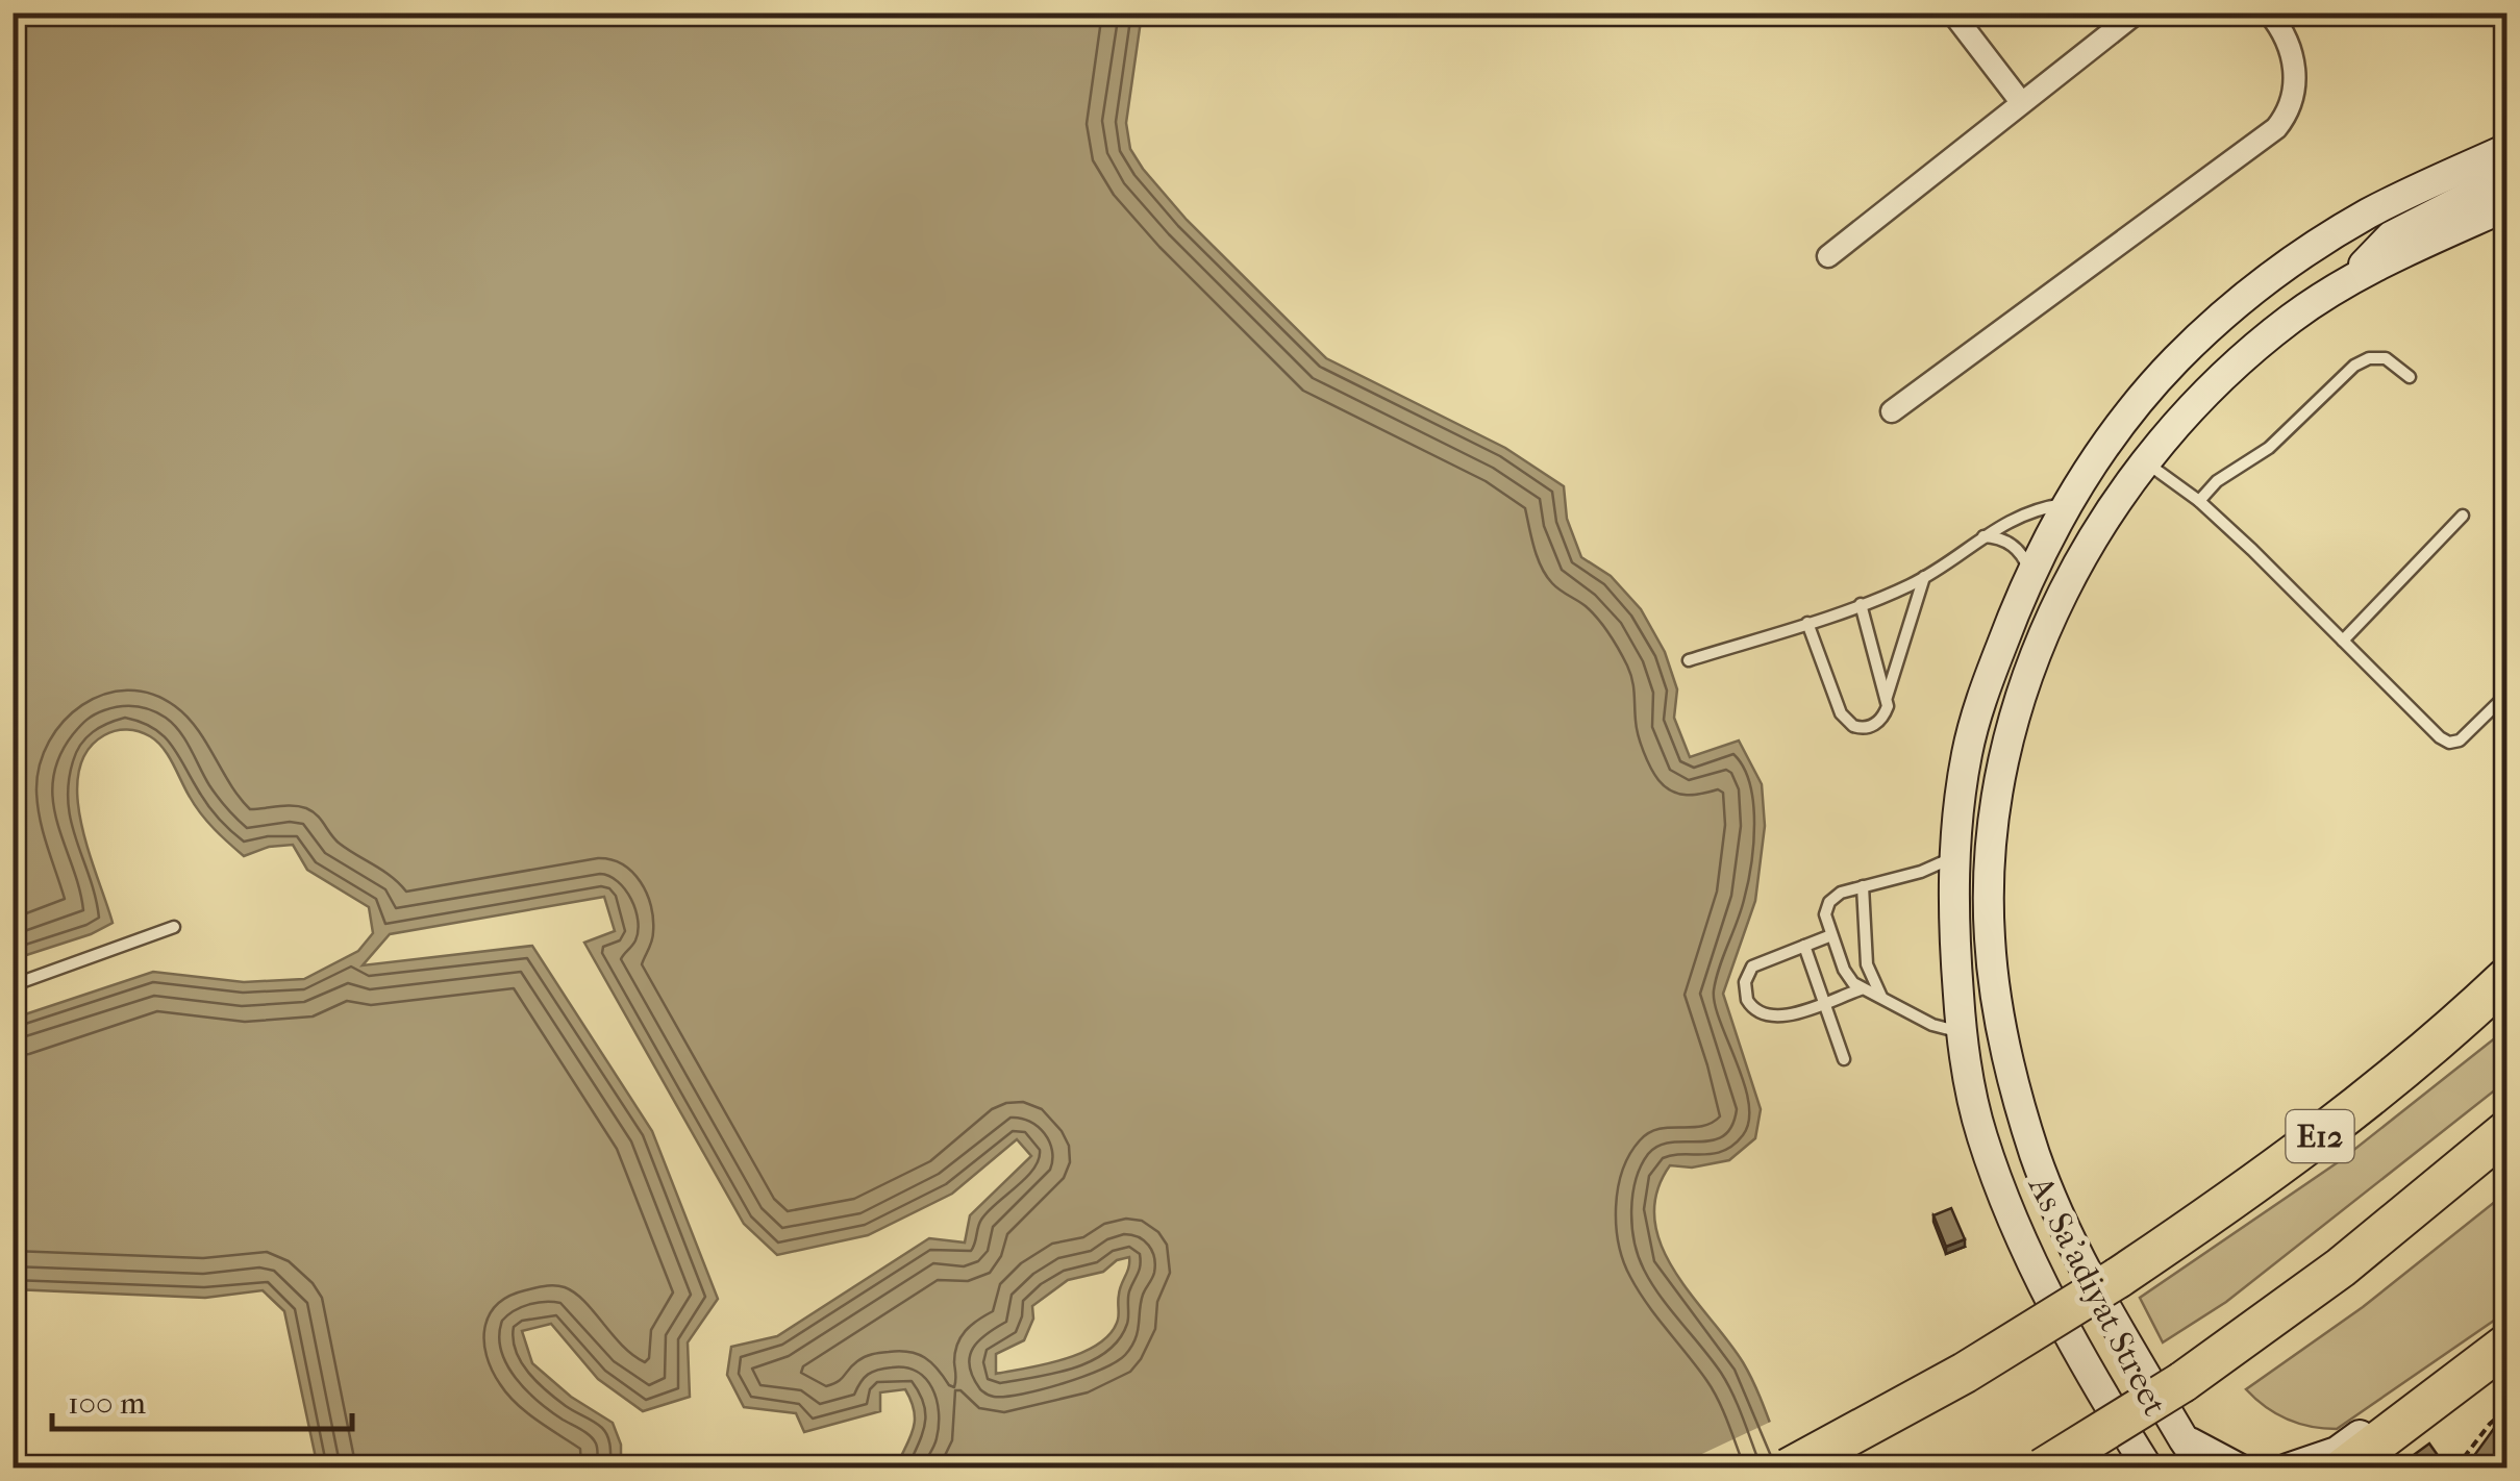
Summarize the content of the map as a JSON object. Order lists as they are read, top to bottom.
{
  "streets": {
    "highway": ["E12"],
    "street": ["As Sa'adiyat Street"]
  },
  "scale_bar": "100 m"
}
